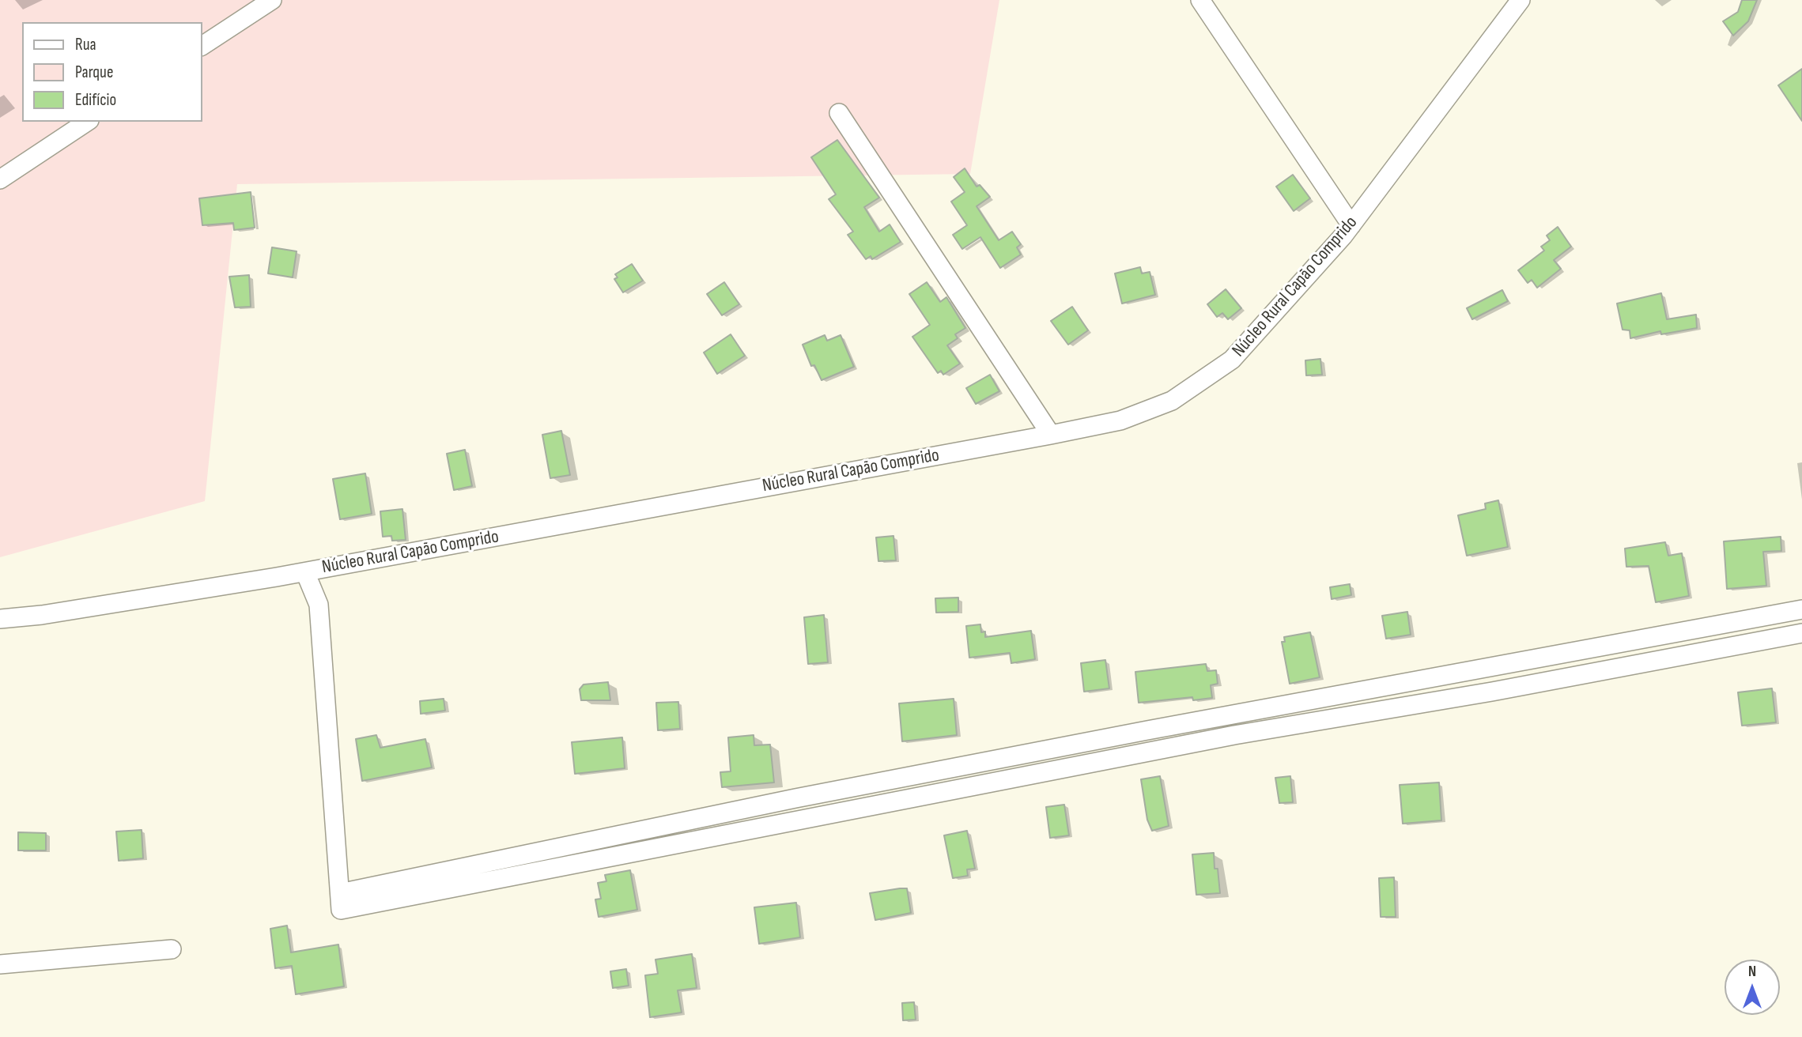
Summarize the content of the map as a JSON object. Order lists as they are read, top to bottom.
{
  "streets": {
    "street": ["Núcleo Rural Capão Comprido"]
  },
  "legend": ["Rua", "Parque", "Edifício"],
  "north": "top"
}
